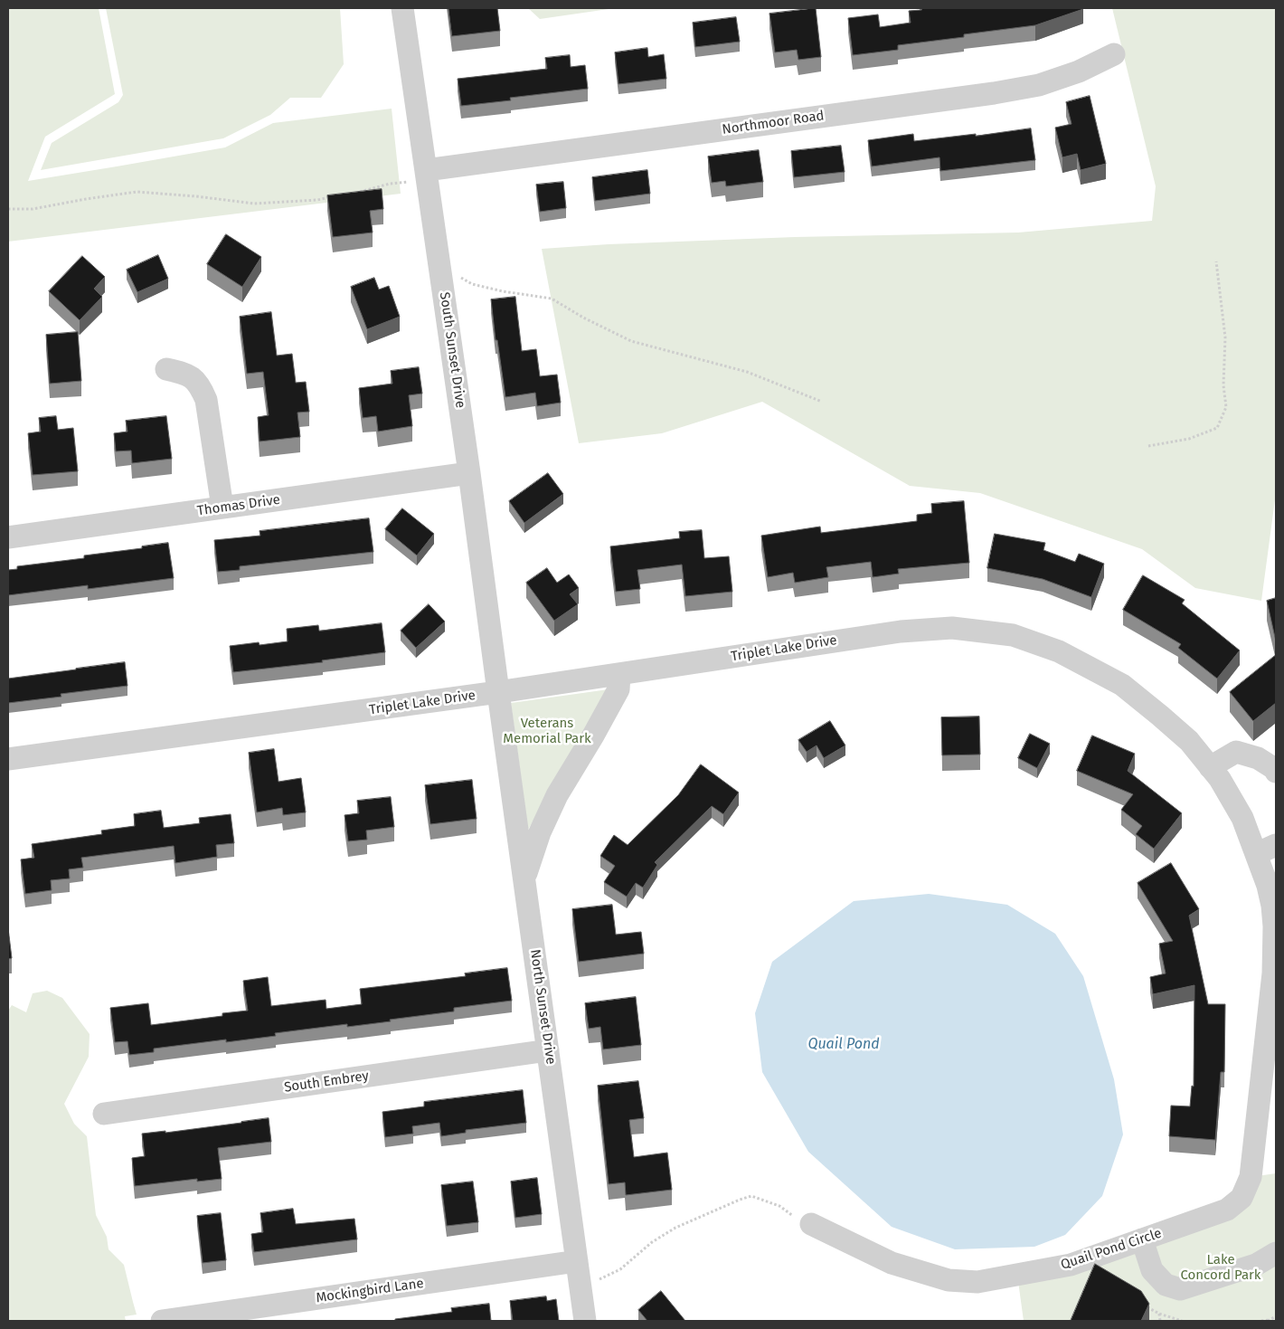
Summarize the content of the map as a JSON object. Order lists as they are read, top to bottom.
{
  "streets": {
    "street": [
      "Northmoor Road",
      "South Sunset Drive",
      "Thomas Drive",
      "Triplet Lake Drive",
      "North Sunset Drive",
      "South Embrey",
      "Quail Pond Circle",
      "Mockingbird Lane"
    ]
  },
  "crossings": [
    ["Northmoor Road", "South Sunset Drive"],
    ["South Sunset Drive", "Thomas Drive"],
    ["South Sunset Drive", "Triplet Lake Drive"],
    ["South Sunset Drive", "North Sunset Drive"],
    ["Triplet Lake Drive", "North Sunset Drive"],
    ["Triplet Lake Drive", "Quail Pond Circle"],
    ["North Sunset Drive", "South Embrey"],
    ["North Sunset Drive", "Mockingbird Lane"]
  ],
  "water": ["Quail Pond"],
  "parks": ["Veterans Memorial Park", "Lake Concord Park"]
}
